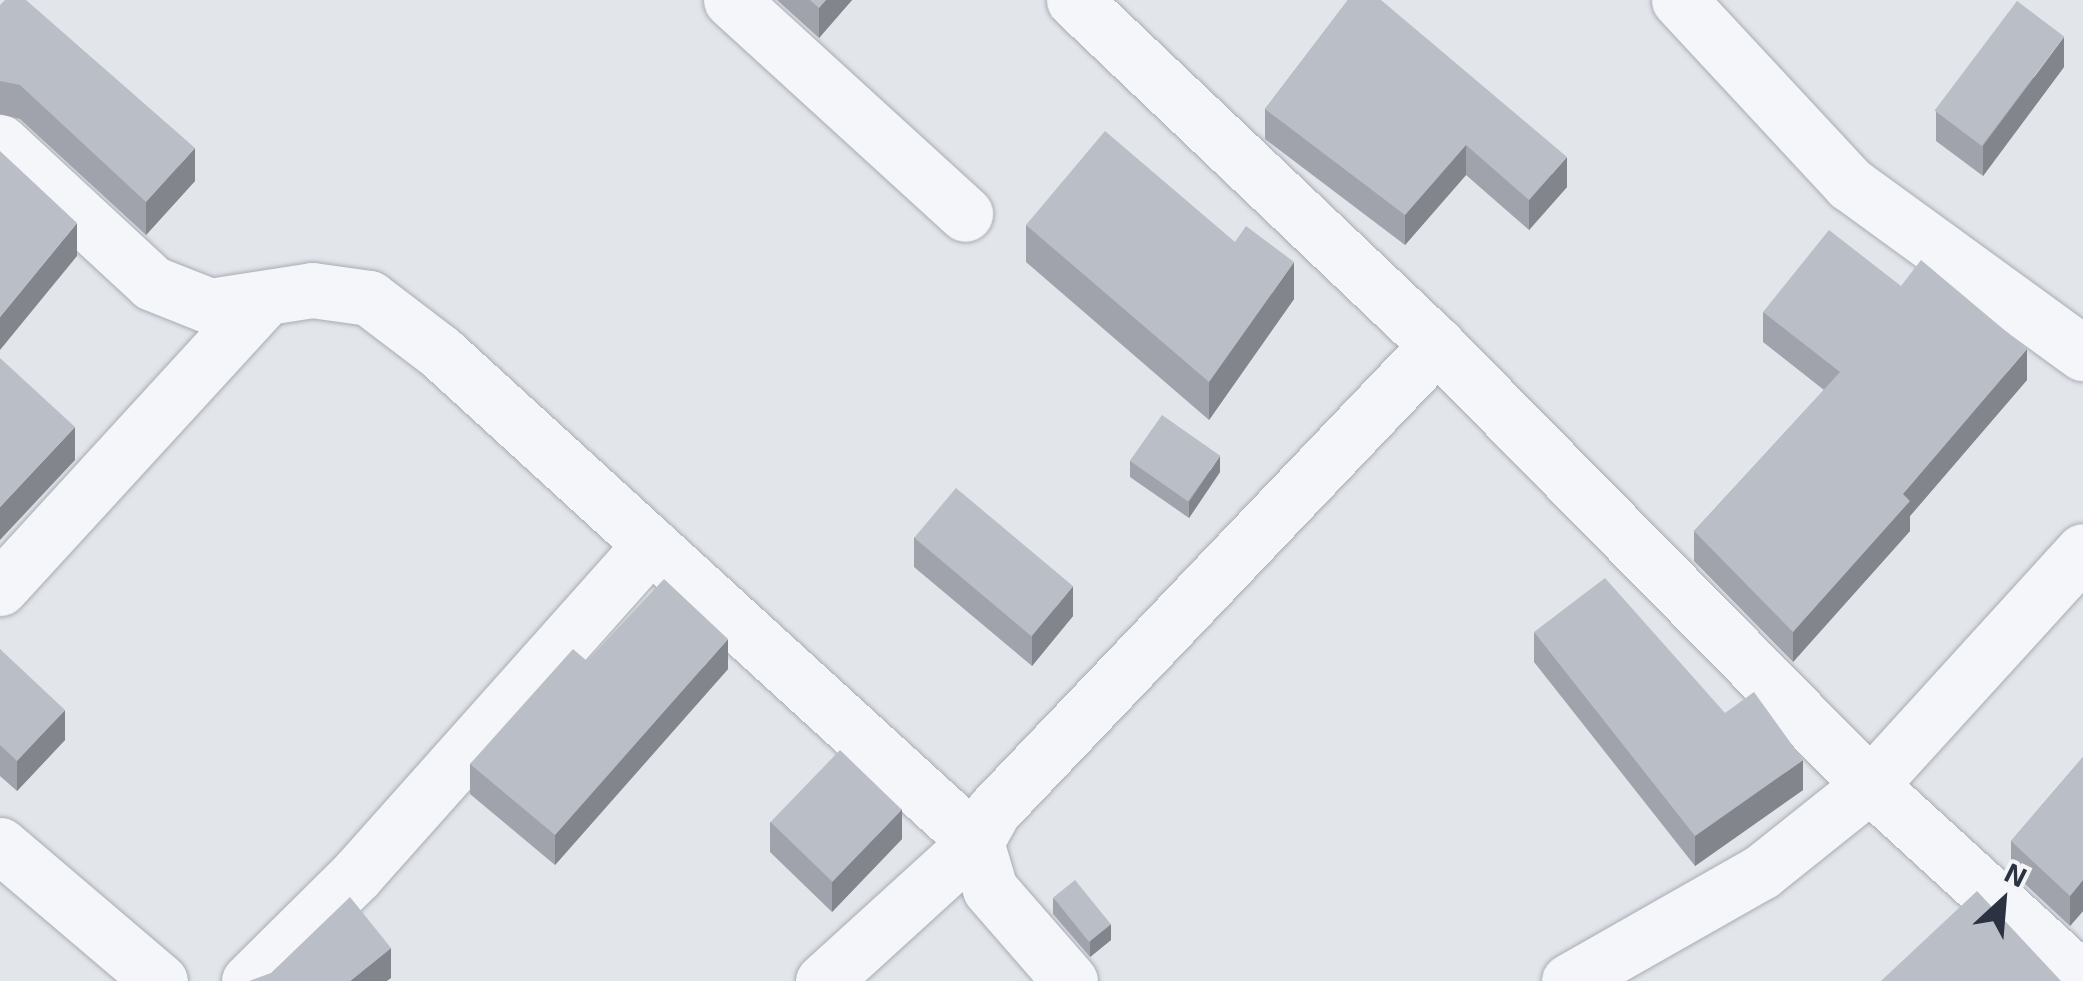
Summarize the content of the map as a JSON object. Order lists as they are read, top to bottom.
{
  "north": "top right"
}
